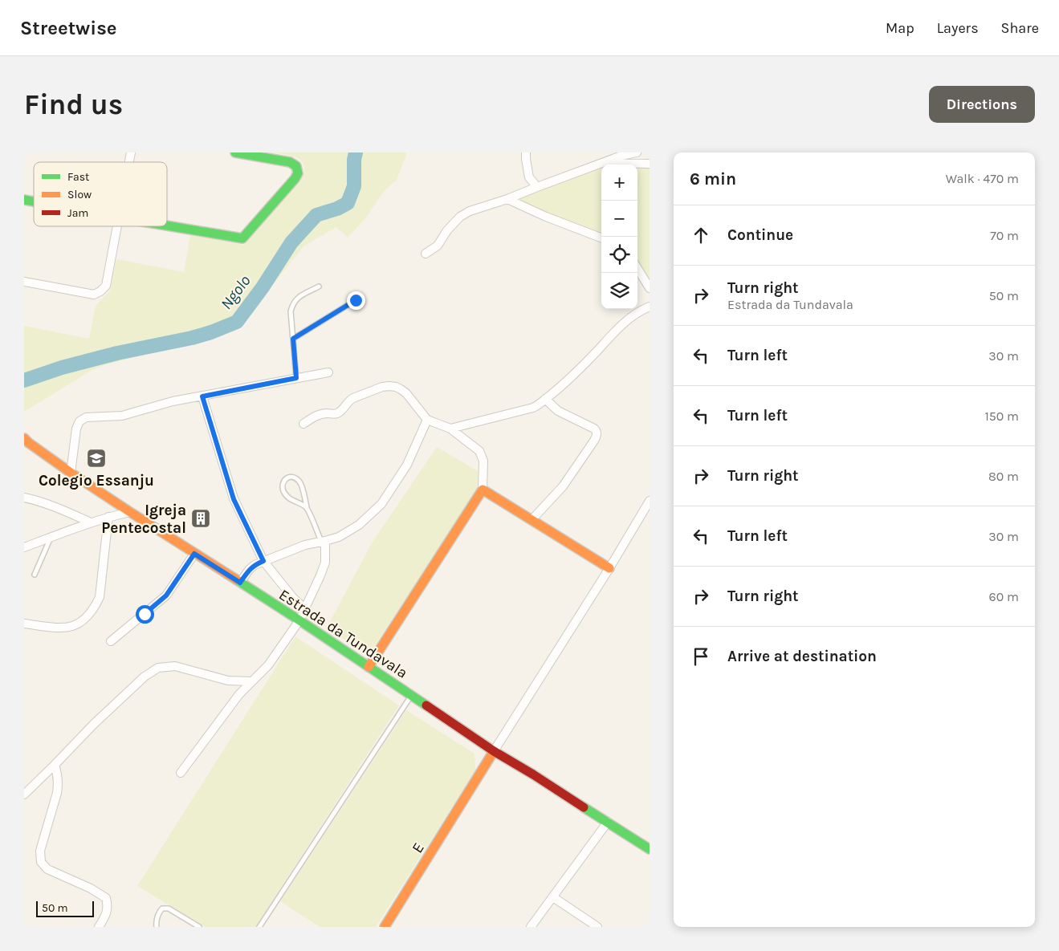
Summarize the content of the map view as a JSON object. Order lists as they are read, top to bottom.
{
  "streets": {
    "street": ["Estrada da Tundavala", "E"]
  },
  "crossings": [
    ["Estrada da Tundavala", "E"]
  ],
  "water": ["Ngolo"],
  "places": {
    "school or university": ["Colegio Essanju"],
    "building": ["Igreja Pentecostal"]
  },
  "legend": ["Fast", "Slow", "Jam"],
  "scale_bar": "50 m",
  "page": {
    "header": "Streetwise",
    "nav": ["Map", "Layers", "Share"],
    "buttons": "Directions",
    "title": "Find us",
    "heading": ["6 min", "Walk · 470 m"],
    "map_buttons": ["+", "−"],
    "list": [
      ["Continue", "70 m"],
      ["Turn right", "Estrada da Tundavala", "50 m"],
      ["Turn left", "30 m"],
      ["Turn left", "150 m"],
      ["Turn right", "80 m"],
      ["Turn left", "30 m"],
      ["Turn right", "60 m"],
      "Arrive at destination"
    ],
    "scale": "50 m"
  }
}
